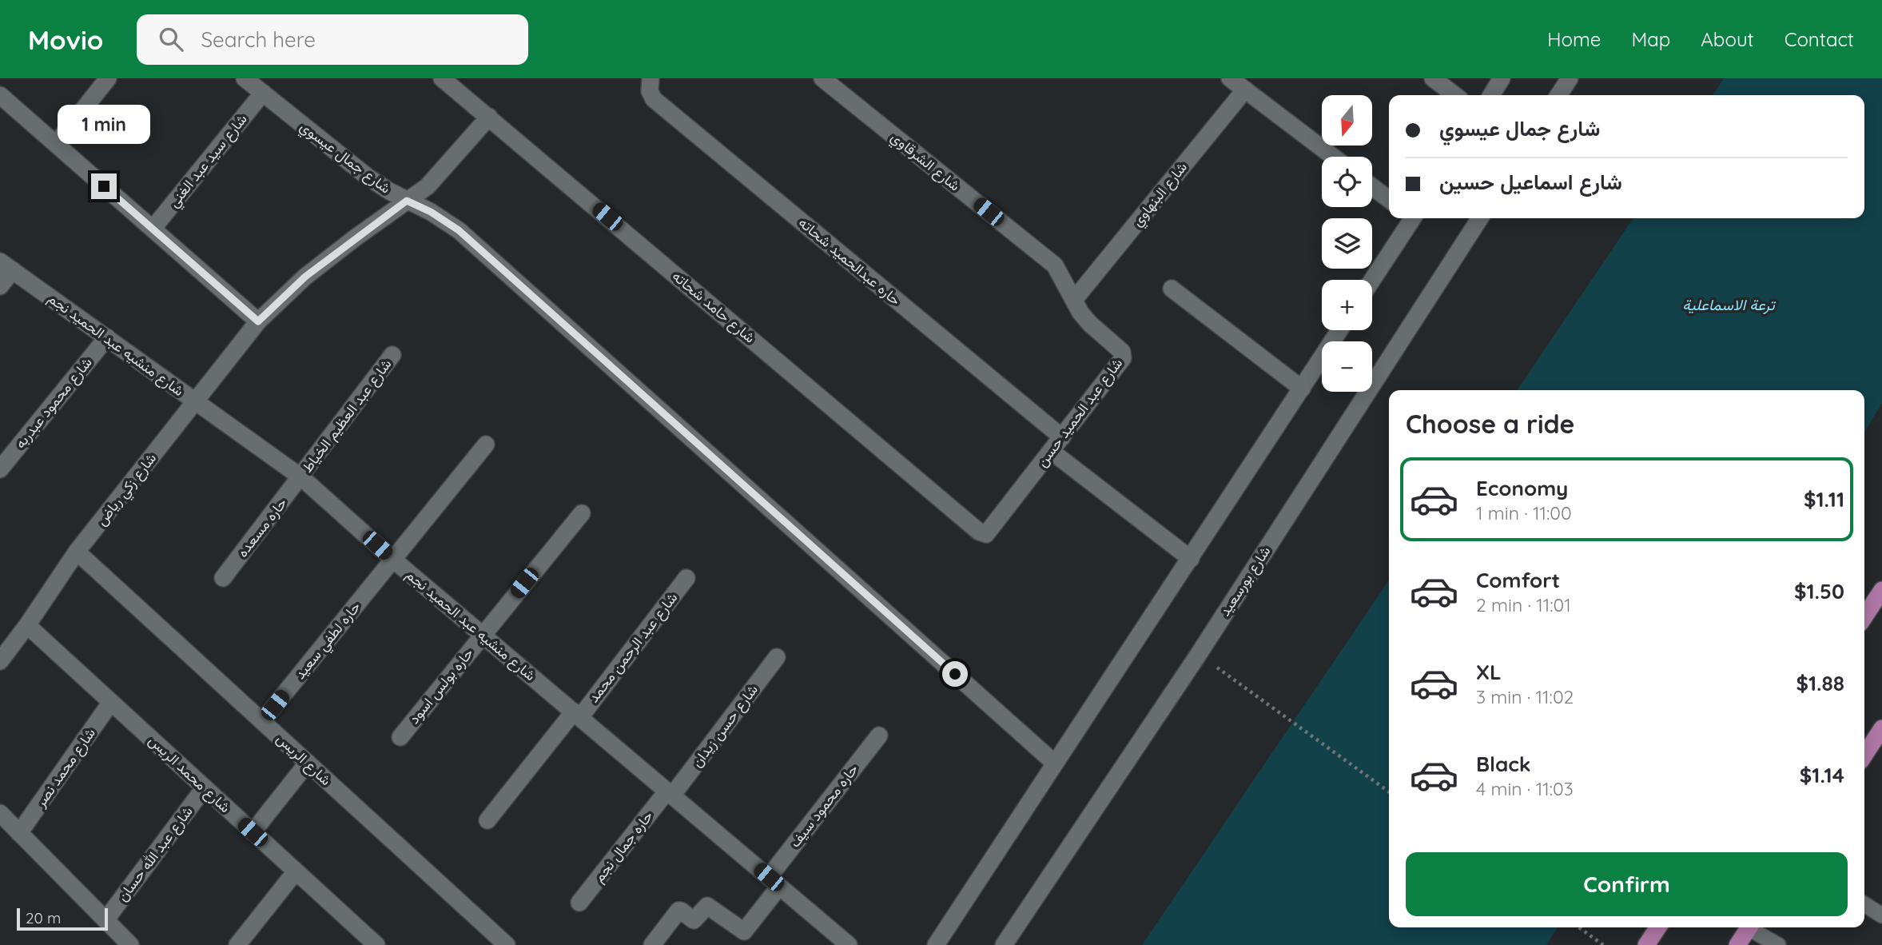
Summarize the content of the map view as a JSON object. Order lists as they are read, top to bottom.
{
  "streets": {
    "street": [
      "شارع جمال عيسوي",
      "شارع سيد عبد الغني",
      "شارع الشرقاوي",
      "شارع البنهاوي",
      "حاره عبدالحميد شحاته",
      "شارع حامد شحاته",
      "شارع منشيه عبد الحميد نجم",
      "شارع محمود عبدربه",
      "شارع عبد الحميد حسن",
      "شارع عبد العظيم الخياط",
      "شارع زكي رياض",
      "حاره مسعده",
      "شارع بورسعيد",
      "حاره لطفي سعيد",
      "شارع عبد الرحمن محمد",
      "حاره بولس اسود",
      "شارع حسن زيدان",
      "شارع الريس",
      "شارع محمد نصر",
      "شارع محمد الريس",
      "حاره محمود سيف",
      "حاره جمال نجم",
      "شارع عبد الله حسان"
    ]
  },
  "crossings": [
    ["شارع جمال عيسوي", "شارع سيد عبد الغني"],
    ["شارع جمال عيسوي", "شارع زكي رياض"],
    ["شارع الشرقاوي", "شارع عبد الحميد حسن"],
    ["شارع البنهاوي", "شارع عبد الحميد حسن"],
    ["حاره عبدالحميد شحاته", "شارع عبد الحميد حسن"],
    ["شارع حامد شحاته", "شارع عبد الحميد حسن"],
    ["شارع حامد شحاته", "شارع زكي رياض"],
    ["شارع منشيه عبد الحميد نجم", "شارع محمود عبدربه"],
    ["شارع منشيه عبد الحميد نجم", "شارع عبد العظيم الخياط"],
    ["شارع منشيه عبد الحميد نجم", "شارع زكي رياض"],
    ["شارع منشيه عبد الحميد نجم", "حاره مسعده"],
    ["شارع منشيه عبد الحميد نجم", "حاره لطفي سعيد"],
    ["شارع منشيه عبد الحميد نجم", "شارع عبد الرحمن محمد"],
    ["شارع منشيه عبد الحميد نجم", "حاره بولس اسود"],
    ["شارع منشيه عبد الحميد نجم", "شارع حسن زيدان"],
    ["شارع منشيه عبد الحميد نجم", "حاره محمود سيف"],
    ["شارع منشيه عبد الحميد نجم", "حاره جمال نجم"],
    ["شارع عبد العظيم الخياط", "حاره مسعده"],
    ["شارع زكي رياض", "شارع الريس"],
    ["شارع زكي رياض", "شارع محمد الريس"],
    ["حاره لطفي سعيد", "شارع الريس"],
    ["شارع حسن زيدان", "حاره جمال نجم"],
    ["شارع محمد نصر", "شارع محمد الريس"],
    ["شارع محمد الريس", "شارع عبد الله حسان"]
  ],
  "water": ["ترعة الاسماعلية"],
  "scale_bar": "20 m",
  "north": "bottom",
  "page": {
    "header": "Movio",
    "search": "Search here",
    "nav": [
      "Home",
      "Map",
      "About",
      "Contact"
    ],
    "map_buttons": ["+", "−"],
    "banner": ["شارع جمال عيسوي", "شارع اسماعيل حسين"],
    "bubble": "1 min",
    "heading": "Choose a ride",
    "list": [
      {
        "name": "Economy",
        "note": "1 min · 11:00",
        "value": "$1.11"
      },
      {
        "name": "Comfort",
        "note": "2 min · 11:01",
        "value": "$1.50"
      },
      {
        "name": "XL",
        "note": "3 min · 11:02",
        "value": "$1.88"
      },
      {
        "name": "Black",
        "note": "4 min · 11:03",
        "value": "$1.14"
      }
    ],
    "buttons": "Confirm",
    "scale": "20 m"
  }
}
